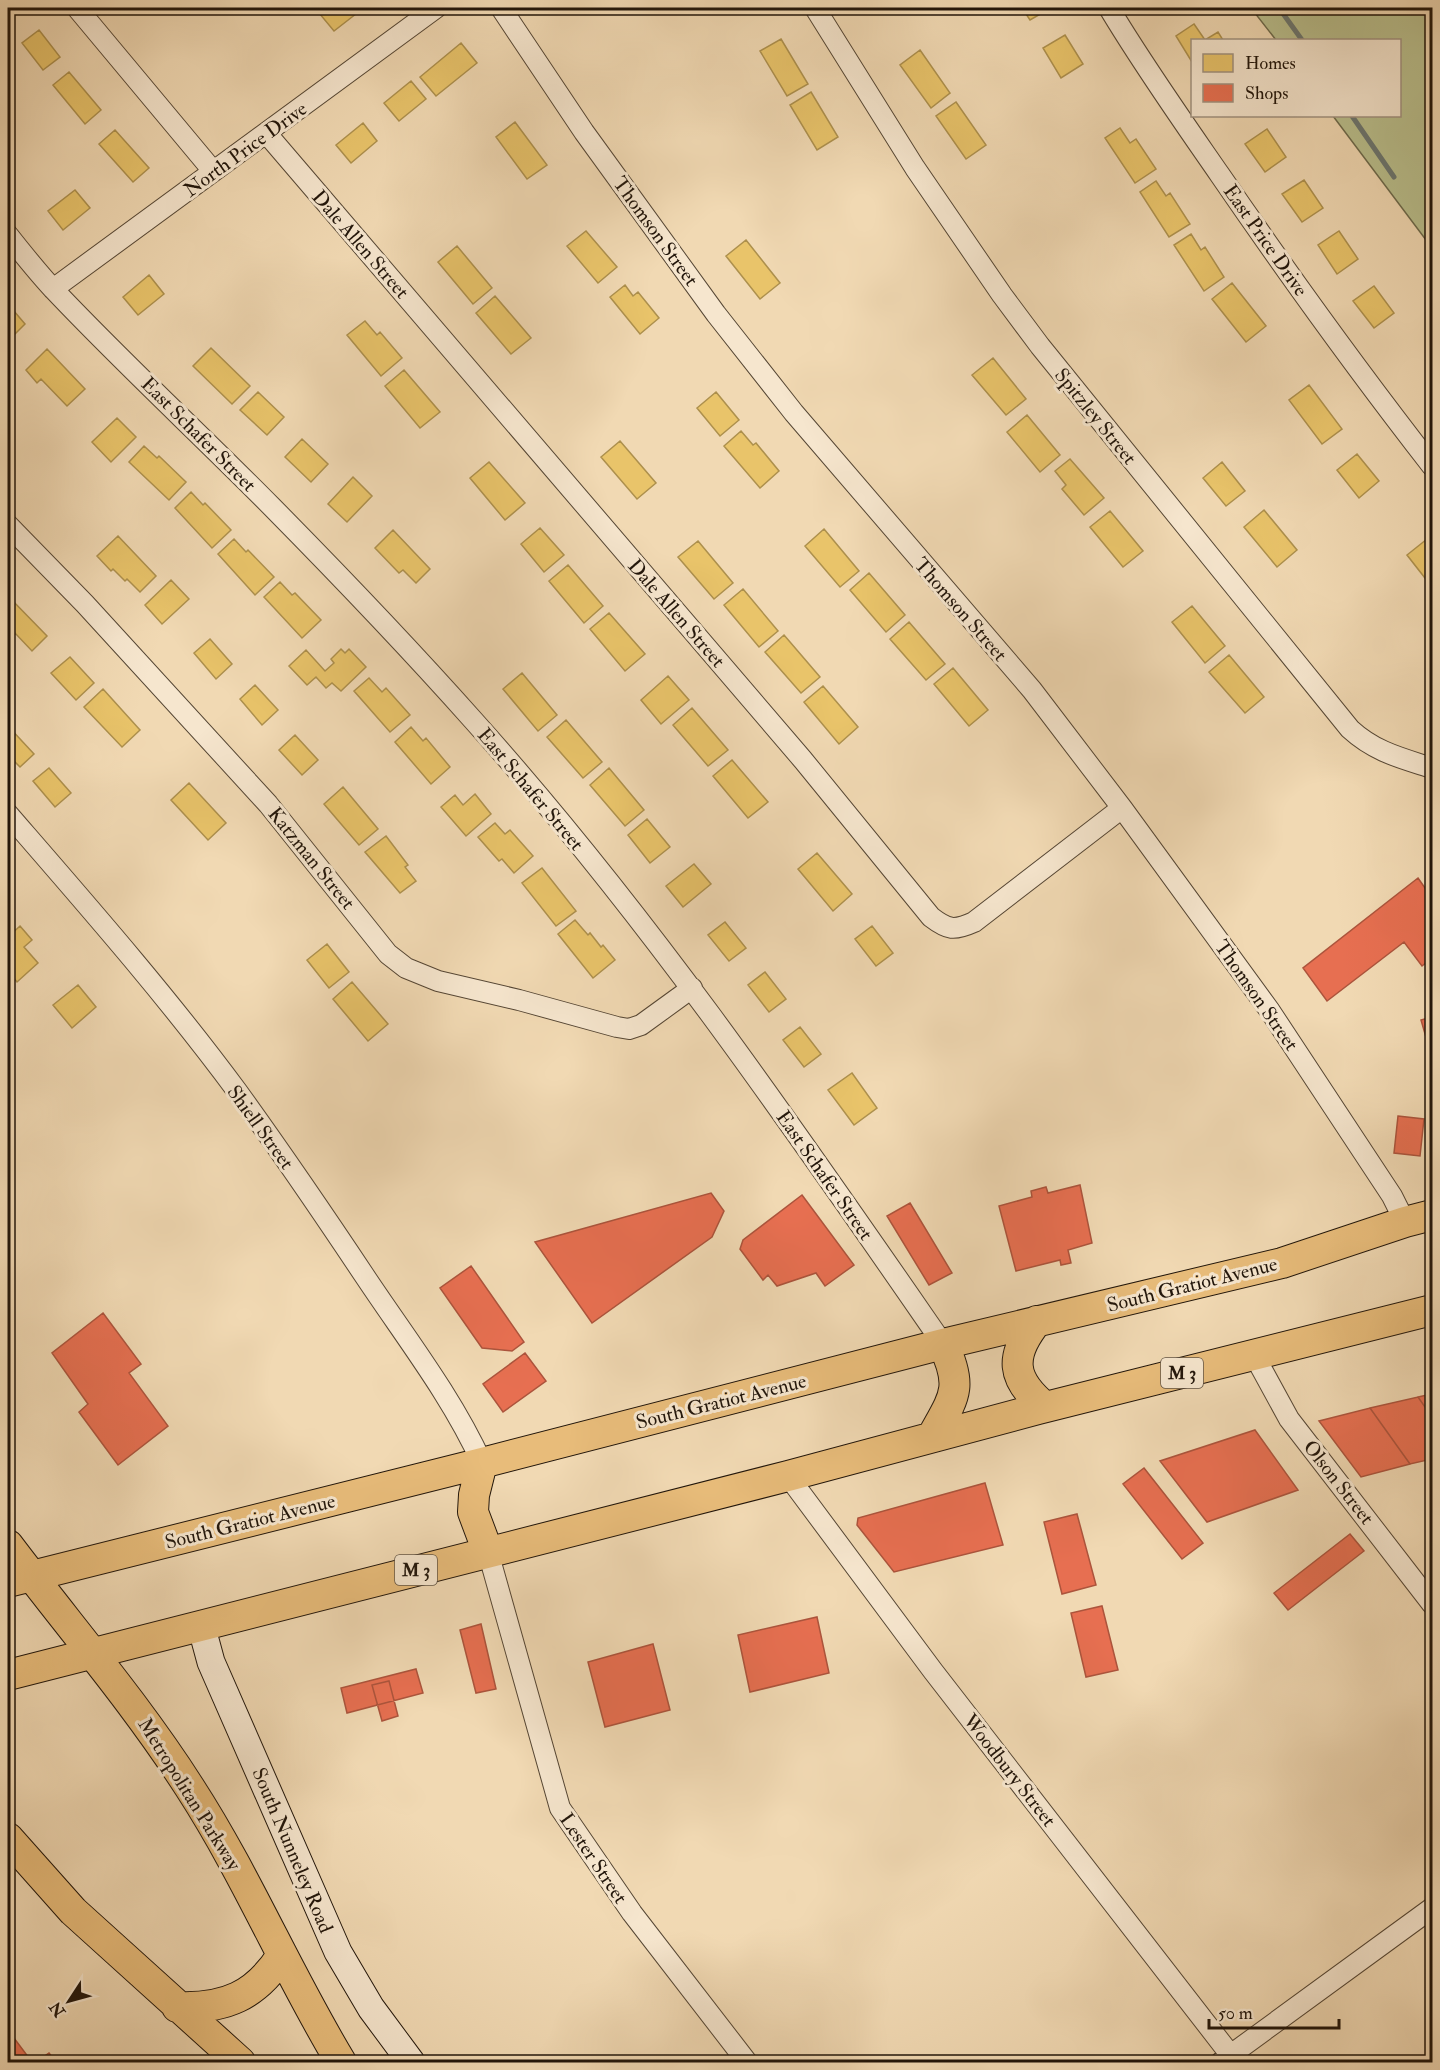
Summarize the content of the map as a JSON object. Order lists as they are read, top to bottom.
{
  "streets": {
    "main road": ["South Gratiot Avenue", "M 3", "Metropolitan Parkway"],
    "street": [
      "North Price Drive",
      "Thomson Street",
      "East Price Drive",
      "Dale Allen Street",
      "Spitzley Street",
      "East Schafer Street",
      "Katzman Street",
      "Shiell Street",
      "Olson Street",
      "Woodbury Street",
      "South Nunneley Road",
      "Lester Street"
    ]
  },
  "crossings": [
    ["North Price Drive", "Dale Allen Street"],
    ["North Price Drive", "East Schafer Street"],
    ["Thomson Street", "Dale Allen Street"],
    ["Thomson Street", "South Gratiot Avenue"],
    ["East Schafer Street", "Katzman Street"],
    ["East Schafer Street", "South Gratiot Avenue"],
    ["Shiell Street", "South Gratiot Avenue"],
    ["South Gratiot Avenue", "Metropolitan Parkway"],
    ["M 3", "Olson Street"],
    ["M 3", "Woodbury Street"],
    ["M 3", "Metropolitan Parkway"],
    ["M 3", "South Nunneley Road"],
    ["M 3", "Lester Street"]
  ],
  "legend": ["Homes", "Shops"],
  "scale_bar": "50 m",
  "north": "bottom left"
}
